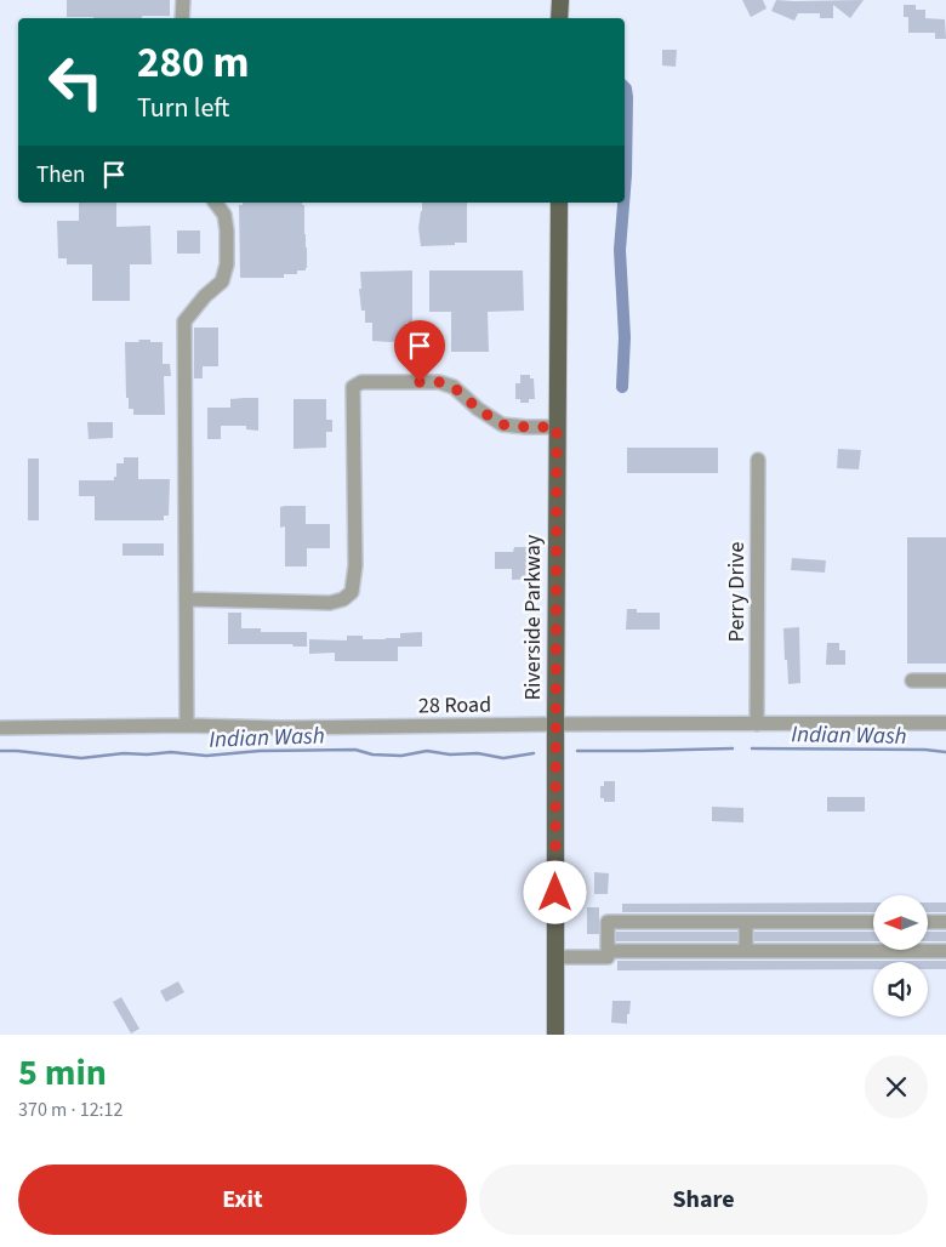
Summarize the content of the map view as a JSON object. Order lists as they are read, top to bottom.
{
  "streets": {
    "main road": ["Riverside Parkway"],
    "street": ["Perry Drive", "28 Road"]
  },
  "crossings": [
    ["Perry Drive", "28 Road"],
    ["Riverside Parkway", "28 Road"]
  ],
  "water": ["Indian Wash"],
  "north": "left",
  "page": {
    "turn": ["280 m", "Turn left"],
    "then": "Then",
    "heading": ["5 min", "370 m · 12:12"],
    "buttons": ["Exit", "Share"]
  }
}
